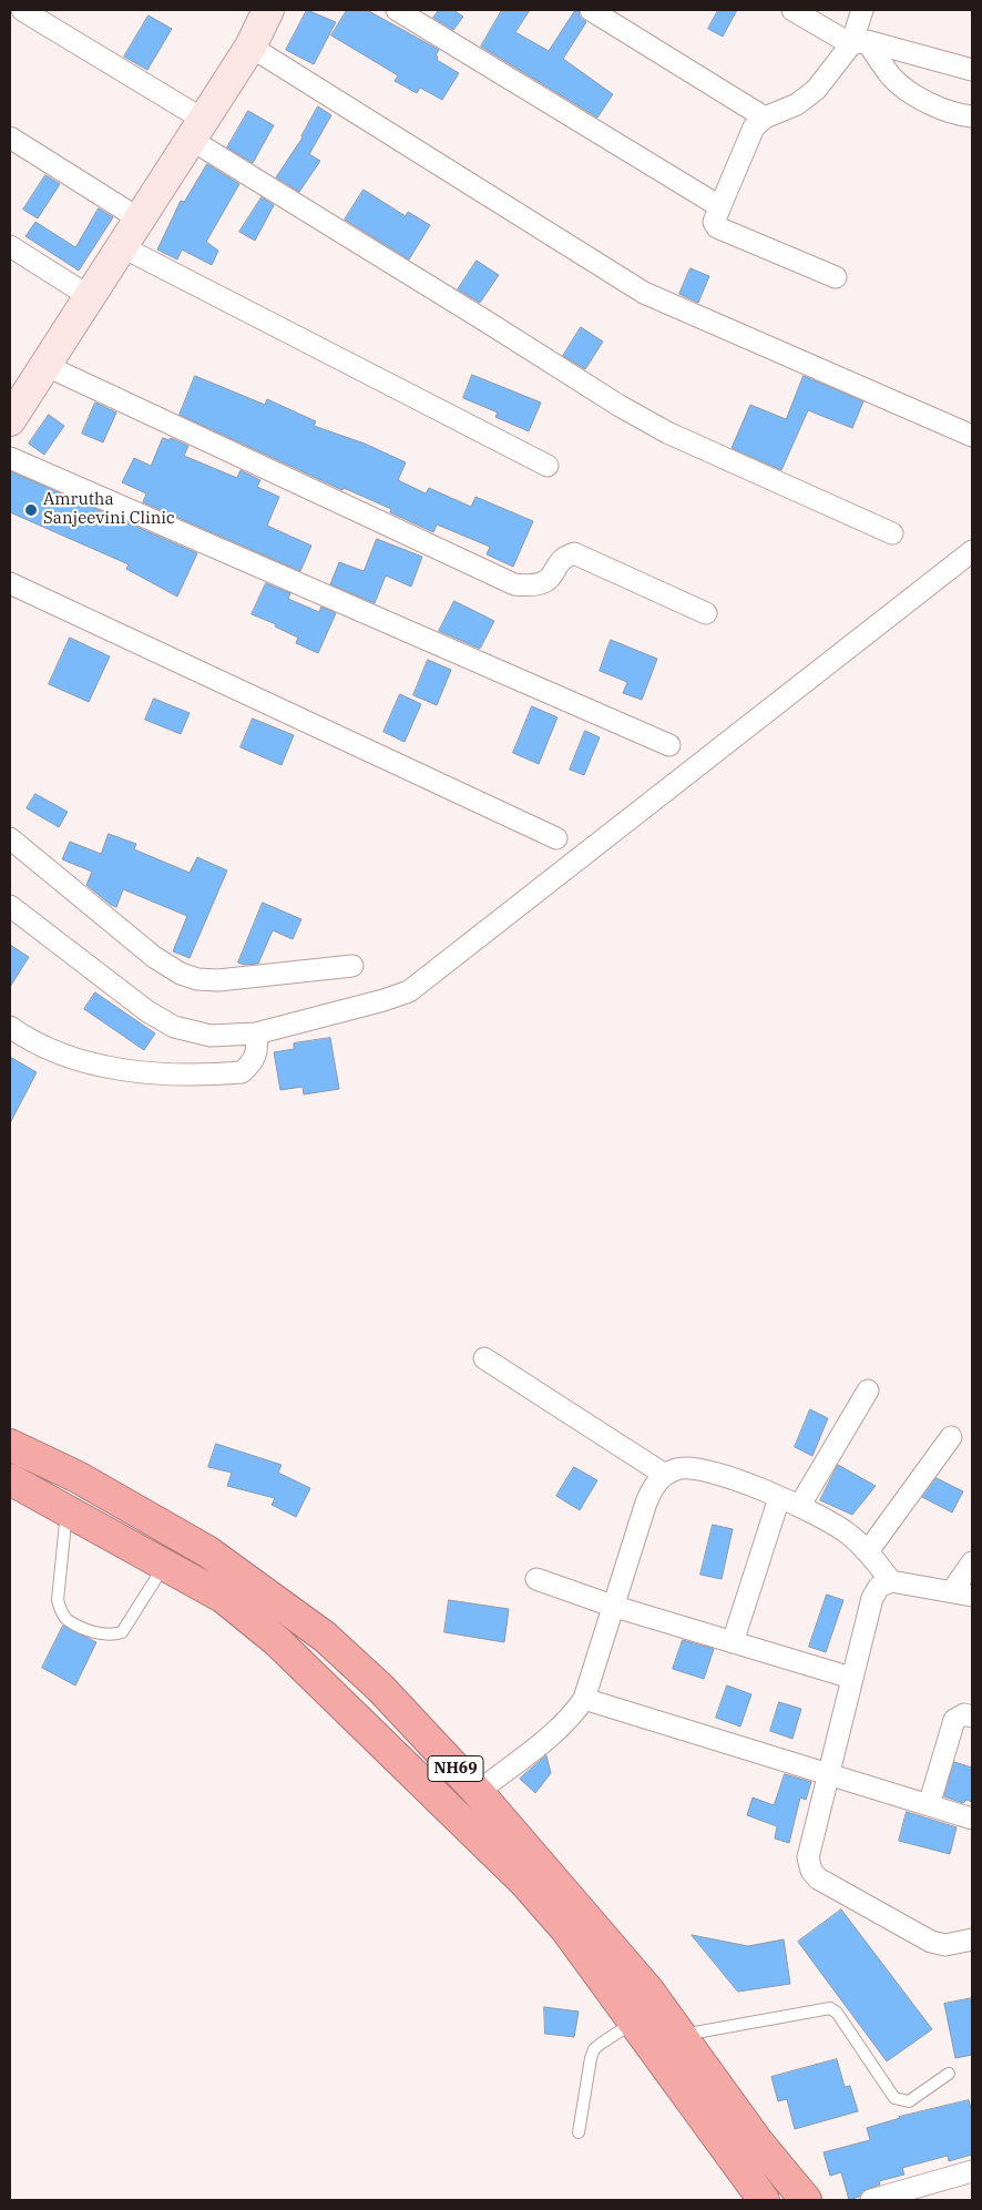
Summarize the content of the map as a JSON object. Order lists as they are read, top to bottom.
{
  "streets": {
    "highway": ["NH69"]
  },
  "places": ["Amrutha Sanjeevini Clinic"]
}
